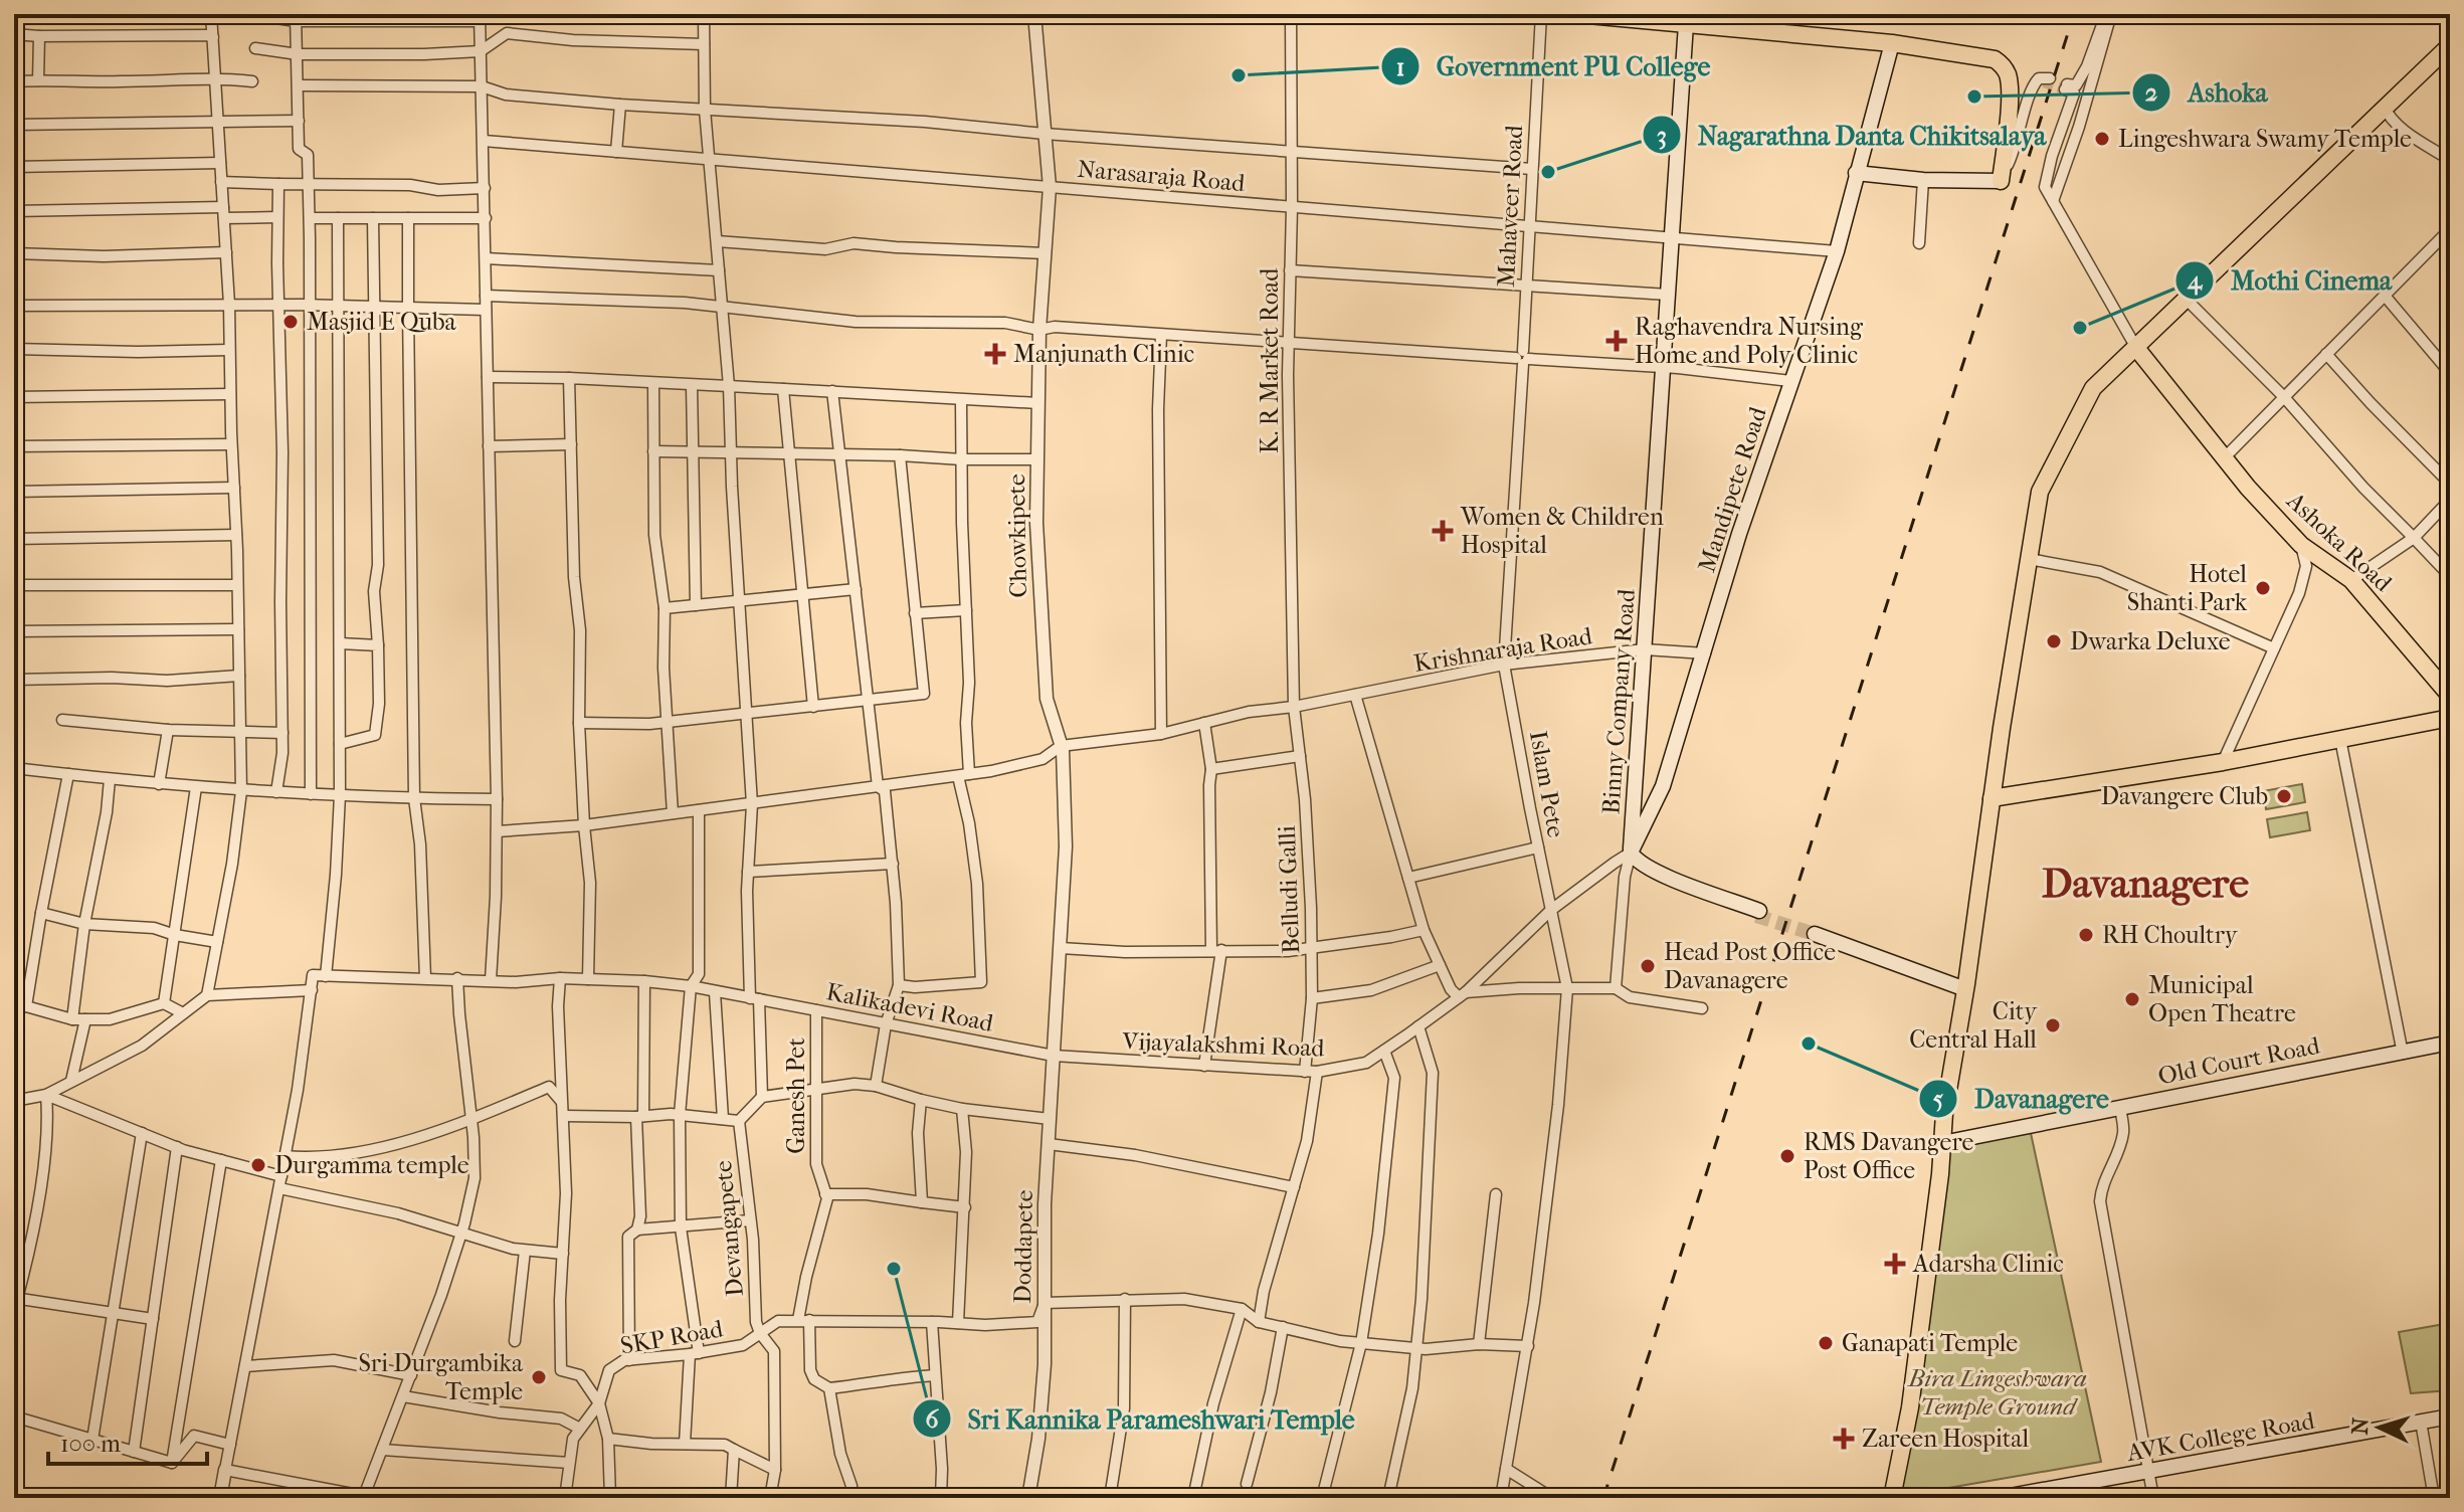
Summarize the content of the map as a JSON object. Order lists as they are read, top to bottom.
{
  "streets": {
    "main road": [
      "Mandipete Road",
      "Ashoka Road",
      "Binny Company Road",
      "Old Court Road",
      "AVK College Road"
    ],
    "street": [
      "Narasaraja Road",
      "Mahaveer Road",
      "K. R Market Road",
      "Chowkipete",
      "Krishnaraja Road",
      "Islam Pete",
      "Belludi Galli",
      "Kalikadevi Road",
      "Vijayalakshmi Road",
      "Ganesh Pet",
      "Devangapete",
      "Doddapete",
      "SKP Road"
    ]
  },
  "crossings": [
    ["Narasaraja Road", "Mahaveer Road"],
    ["Narasaraja Road", "K. R Market Road"],
    ["Narasaraja Road", "Mandipete Road"],
    ["Narasaraja Road", "Chowkipete"],
    ["Narasaraja Road", "Binny Company Road"],
    ["Mahaveer Road", "Krishnaraja Road"],
    ["Mahaveer Road", "Islam Pete"],
    ["K. R Market Road", "Krishnaraja Road"],
    ["K. R Market Road", "Belludi Galli"],
    ["Mandipete Road", "Krishnaraja Road"],
    ["Mandipete Road", "Binny Company Road"],
    ["Mandipete Road", "Vijayalakshmi Road"],
    ["Chowkipete", "Krishnaraja Road"],
    ["Chowkipete", "Kalikadevi Road"],
    ["Chowkipete", "Vijayalakshmi Road"],
    ["Chowkipete", "Doddapete"],
    ["Krishnaraja Road", "Binny Company Road"],
    ["Krishnaraja Road", "Islam Pete"],
    ["Krishnaraja Road", "Belludi Galli"],
    ["Binny Company Road", "Vijayalakshmi Road"],
    ["Islam Pete", "Vijayalakshmi Road"],
    ["Belludi Galli", "Vijayalakshmi Road"],
    ["Kalikadevi Road", "Vijayalakshmi Road"],
    ["Kalikadevi Road", "Ganesh Pet"],
    ["Kalikadevi Road", "Doddapete"],
    ["Vijayalakshmi Road", "Doddapete"],
    ["Ganesh Pet", "SKP Road"],
    ["Devangapete", "SKP Road"],
    ["Doddapete", "SKP Road"]
  ],
  "districts": ["Davanagere"],
  "parks": ["Bira Lingeshwara Temple Ground"],
  "places": {
    "other": [
      "Government PU College",
      "Ashoka",
      "Lingeshwara Swamy Temple",
      "Nagarathna Danta Chikitsalaya",
      "Masjid E Quba",
      "Mothi Cinema",
      "Hotel Shanti Park",
      "Dwarka Deluxe",
      "Davangere Club",
      "RH Choultry",
      "Head Post Office Davanagere",
      "Municipal Open Theatre",
      "City Central Hall",
      "Davanagere",
      "RMS Davangere Post Office",
      "Durgamma temple",
      "Sri Kannika Parameshwari Temple",
      "Ganapati Temple",
      "Sri Durgambika Temple"
    ],
    "health": [
      "Raghavendra Nursing Home and Poly Clinic",
      "Manjunath Clinic",
      "Women & Children Hospital",
      "Adarsha Clinic",
      "Zareen Hospital"
    ]
  },
  "scale_bar": "100 m",
  "north": "left"
}
